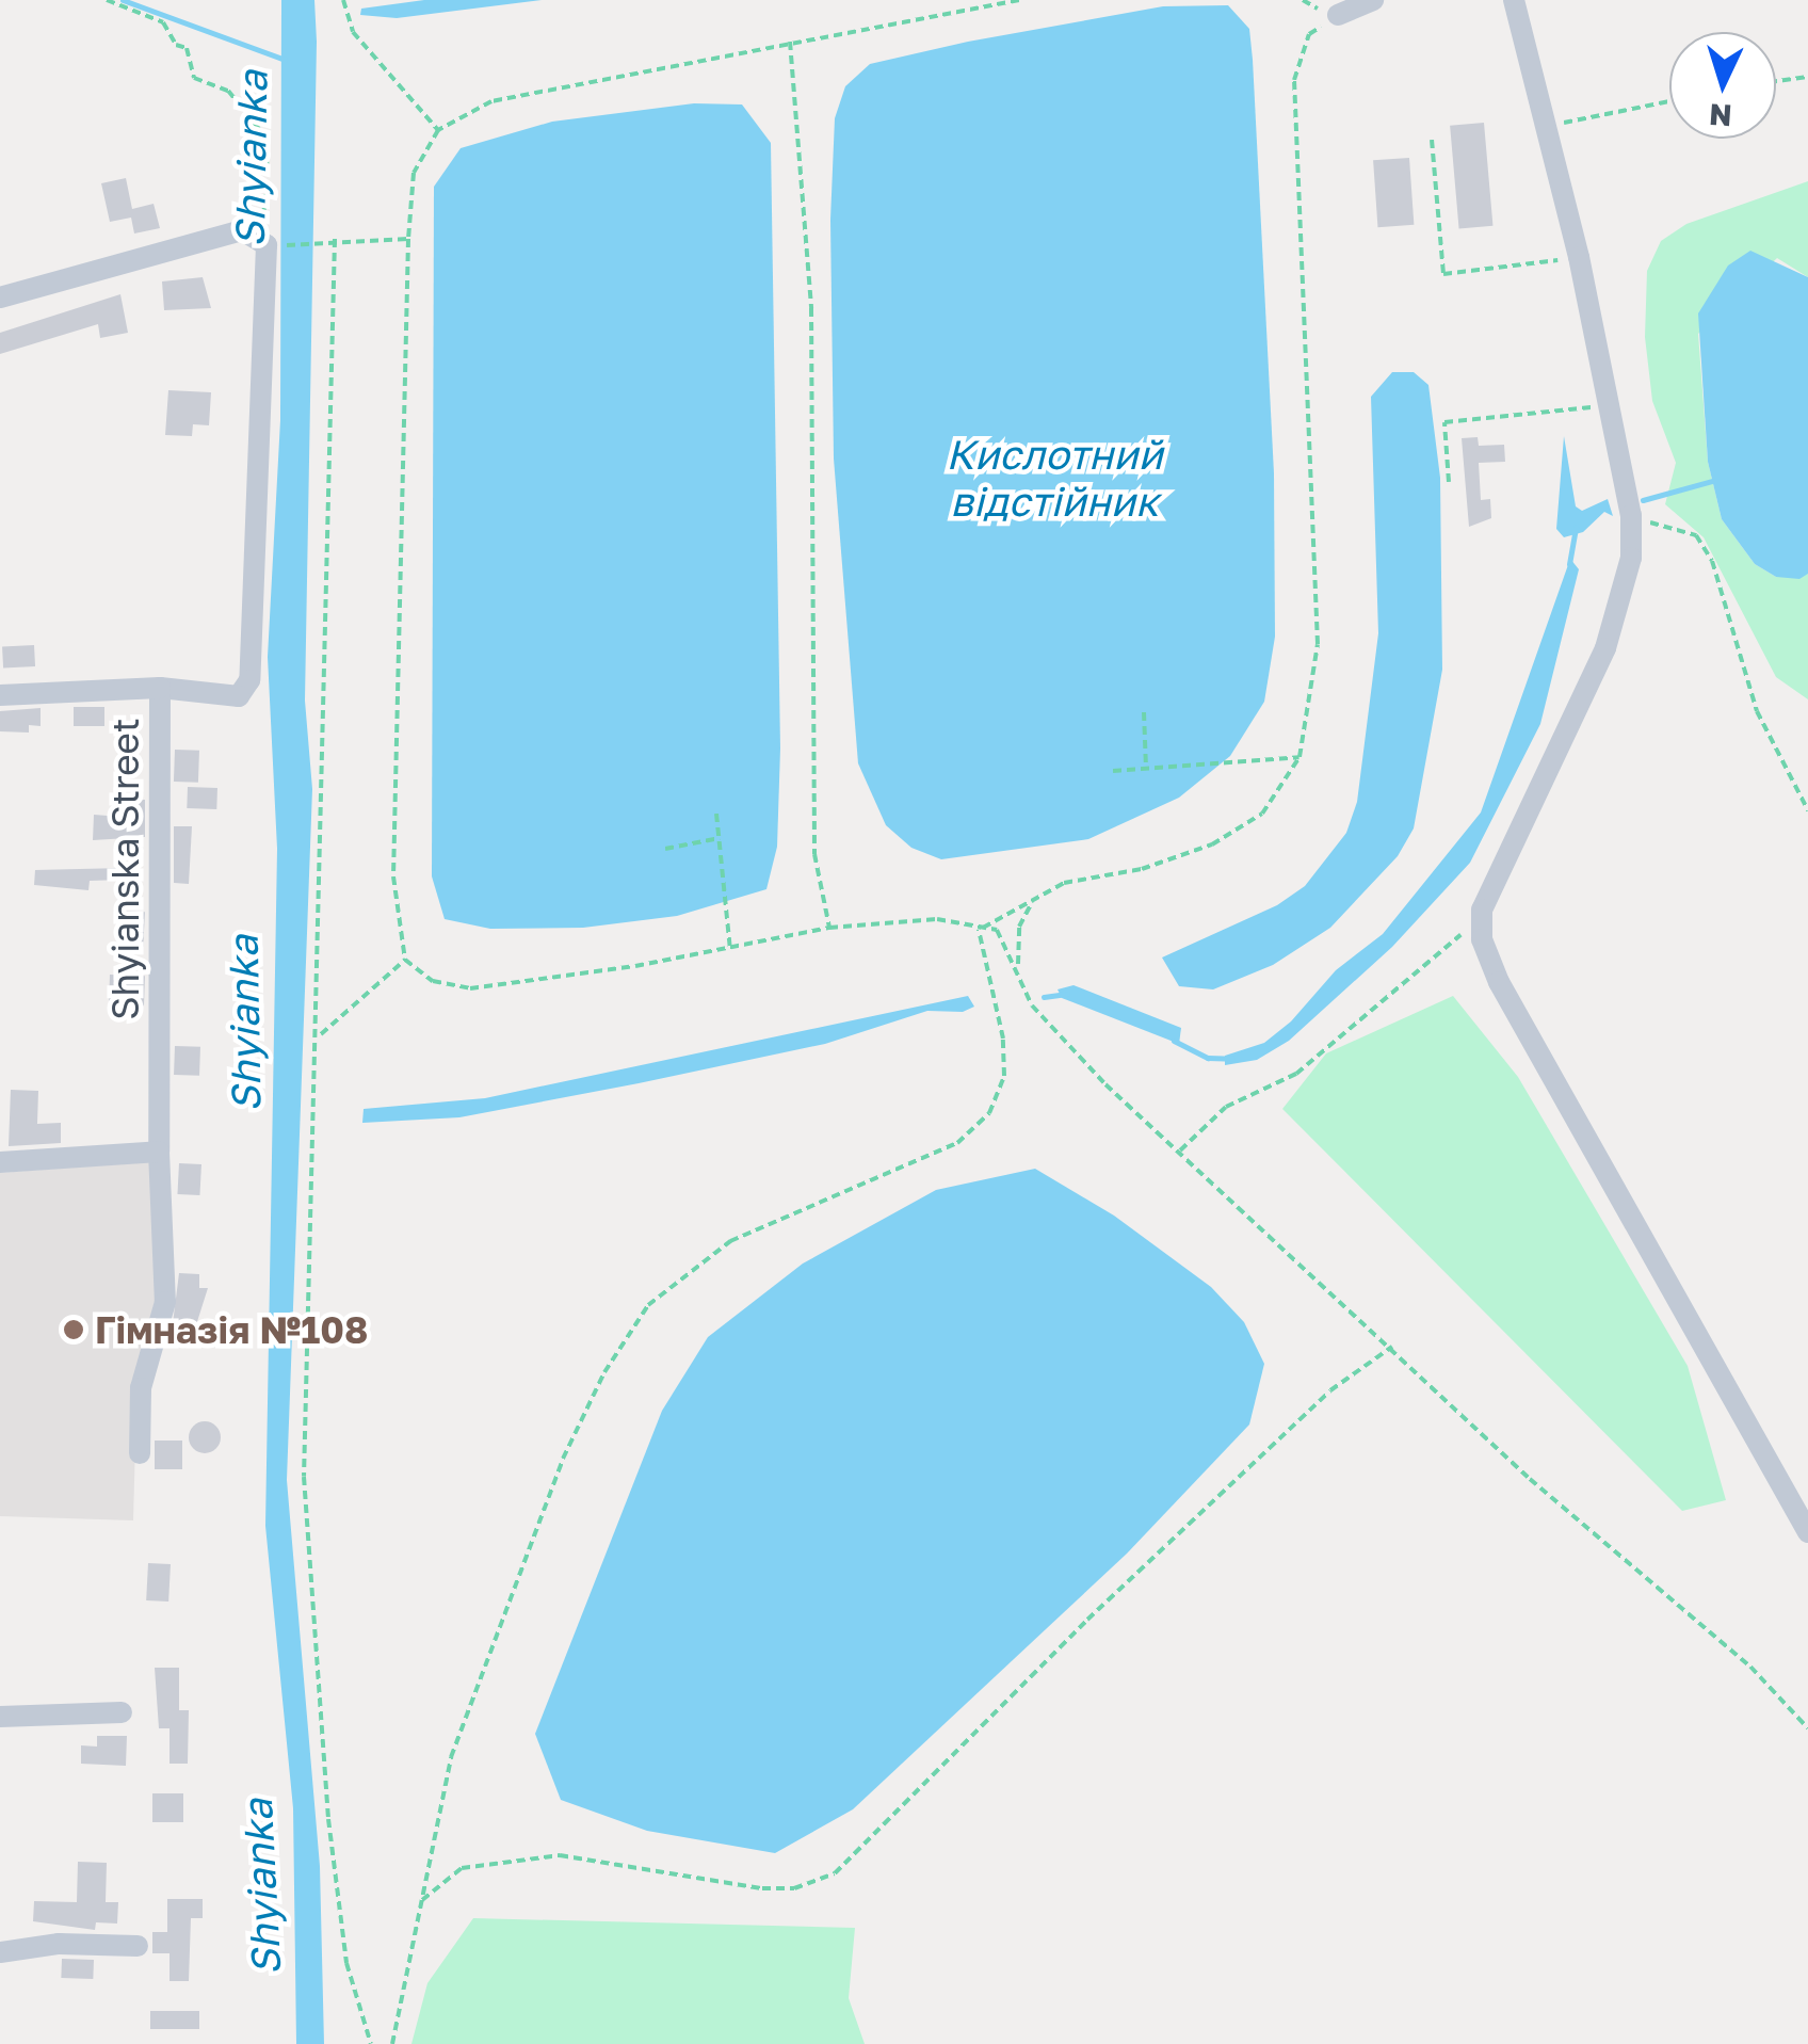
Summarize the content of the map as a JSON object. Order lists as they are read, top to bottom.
{
  "streets": {
    "street": ["Shyianska Street"]
  },
  "water": ["Shyianka", "Кислотний відстійник"],
  "places": ["Гімназія №108"],
  "north": "bottom"
}
